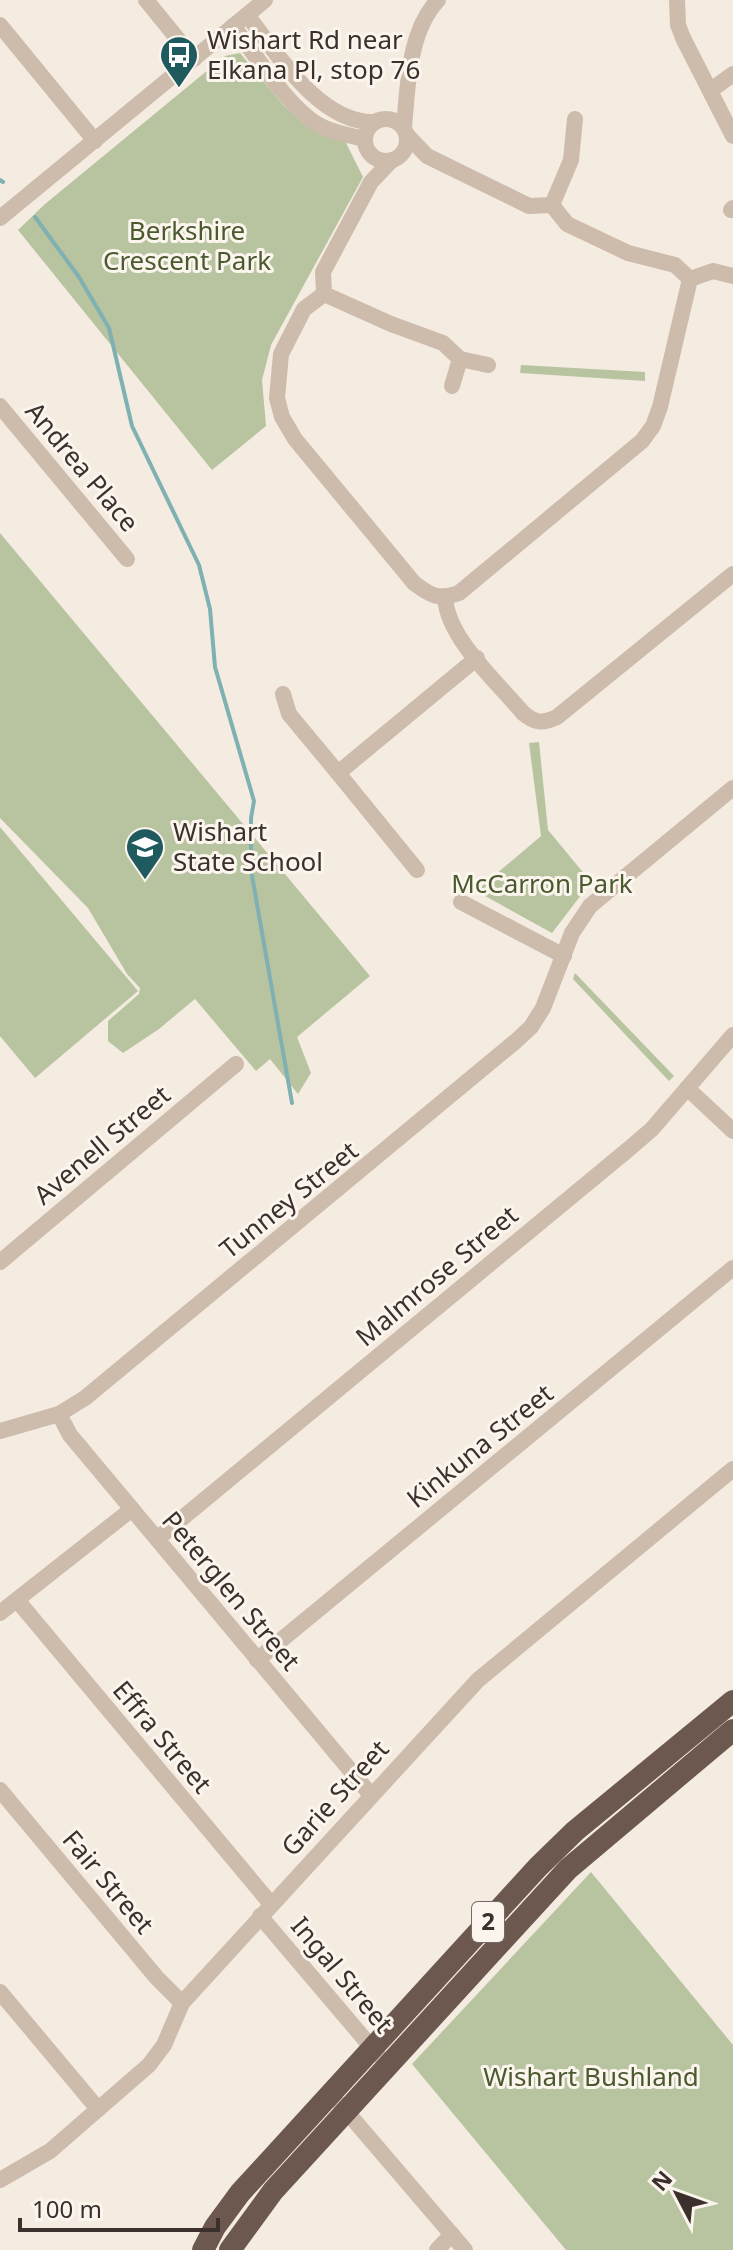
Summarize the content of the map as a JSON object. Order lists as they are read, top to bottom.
{
  "streets": {
    "highway": ["2"],
    "street": [
      "Andrea Place",
      "Avenell Street",
      "Tunney Street",
      "Malmrose Street",
      "Kinkuna Street",
      "Peterglen Street",
      "Effra Street",
      "Garie Street",
      "Fair Street",
      "Ingal Street"
    ]
  },
  "crossings": [
    ["Tunney Street", "Peterglen Street"],
    ["Malmrose Street", "Peterglen Street"],
    ["Kinkuna Street", "Peterglen Street"],
    ["Peterglen Street", "Garie Street"],
    ["Effra Street", "Garie Street"],
    ["Effra Street", "Ingal Street"],
    ["Garie Street", "Fair Street"],
    ["Garie Street", "Ingal Street"],
    ["2", "Ingal Street"]
  ],
  "parks": ["Berkshire Crescent Park", "McCarron Park", "Wishart Bushland"],
  "places": {
    "bus stop": ["Wishart Rd near Elkana Pl, stop 76"],
    "school or university": ["Wishart State School"]
  },
  "scale_bar": "100 m",
  "north": "top left"
}
